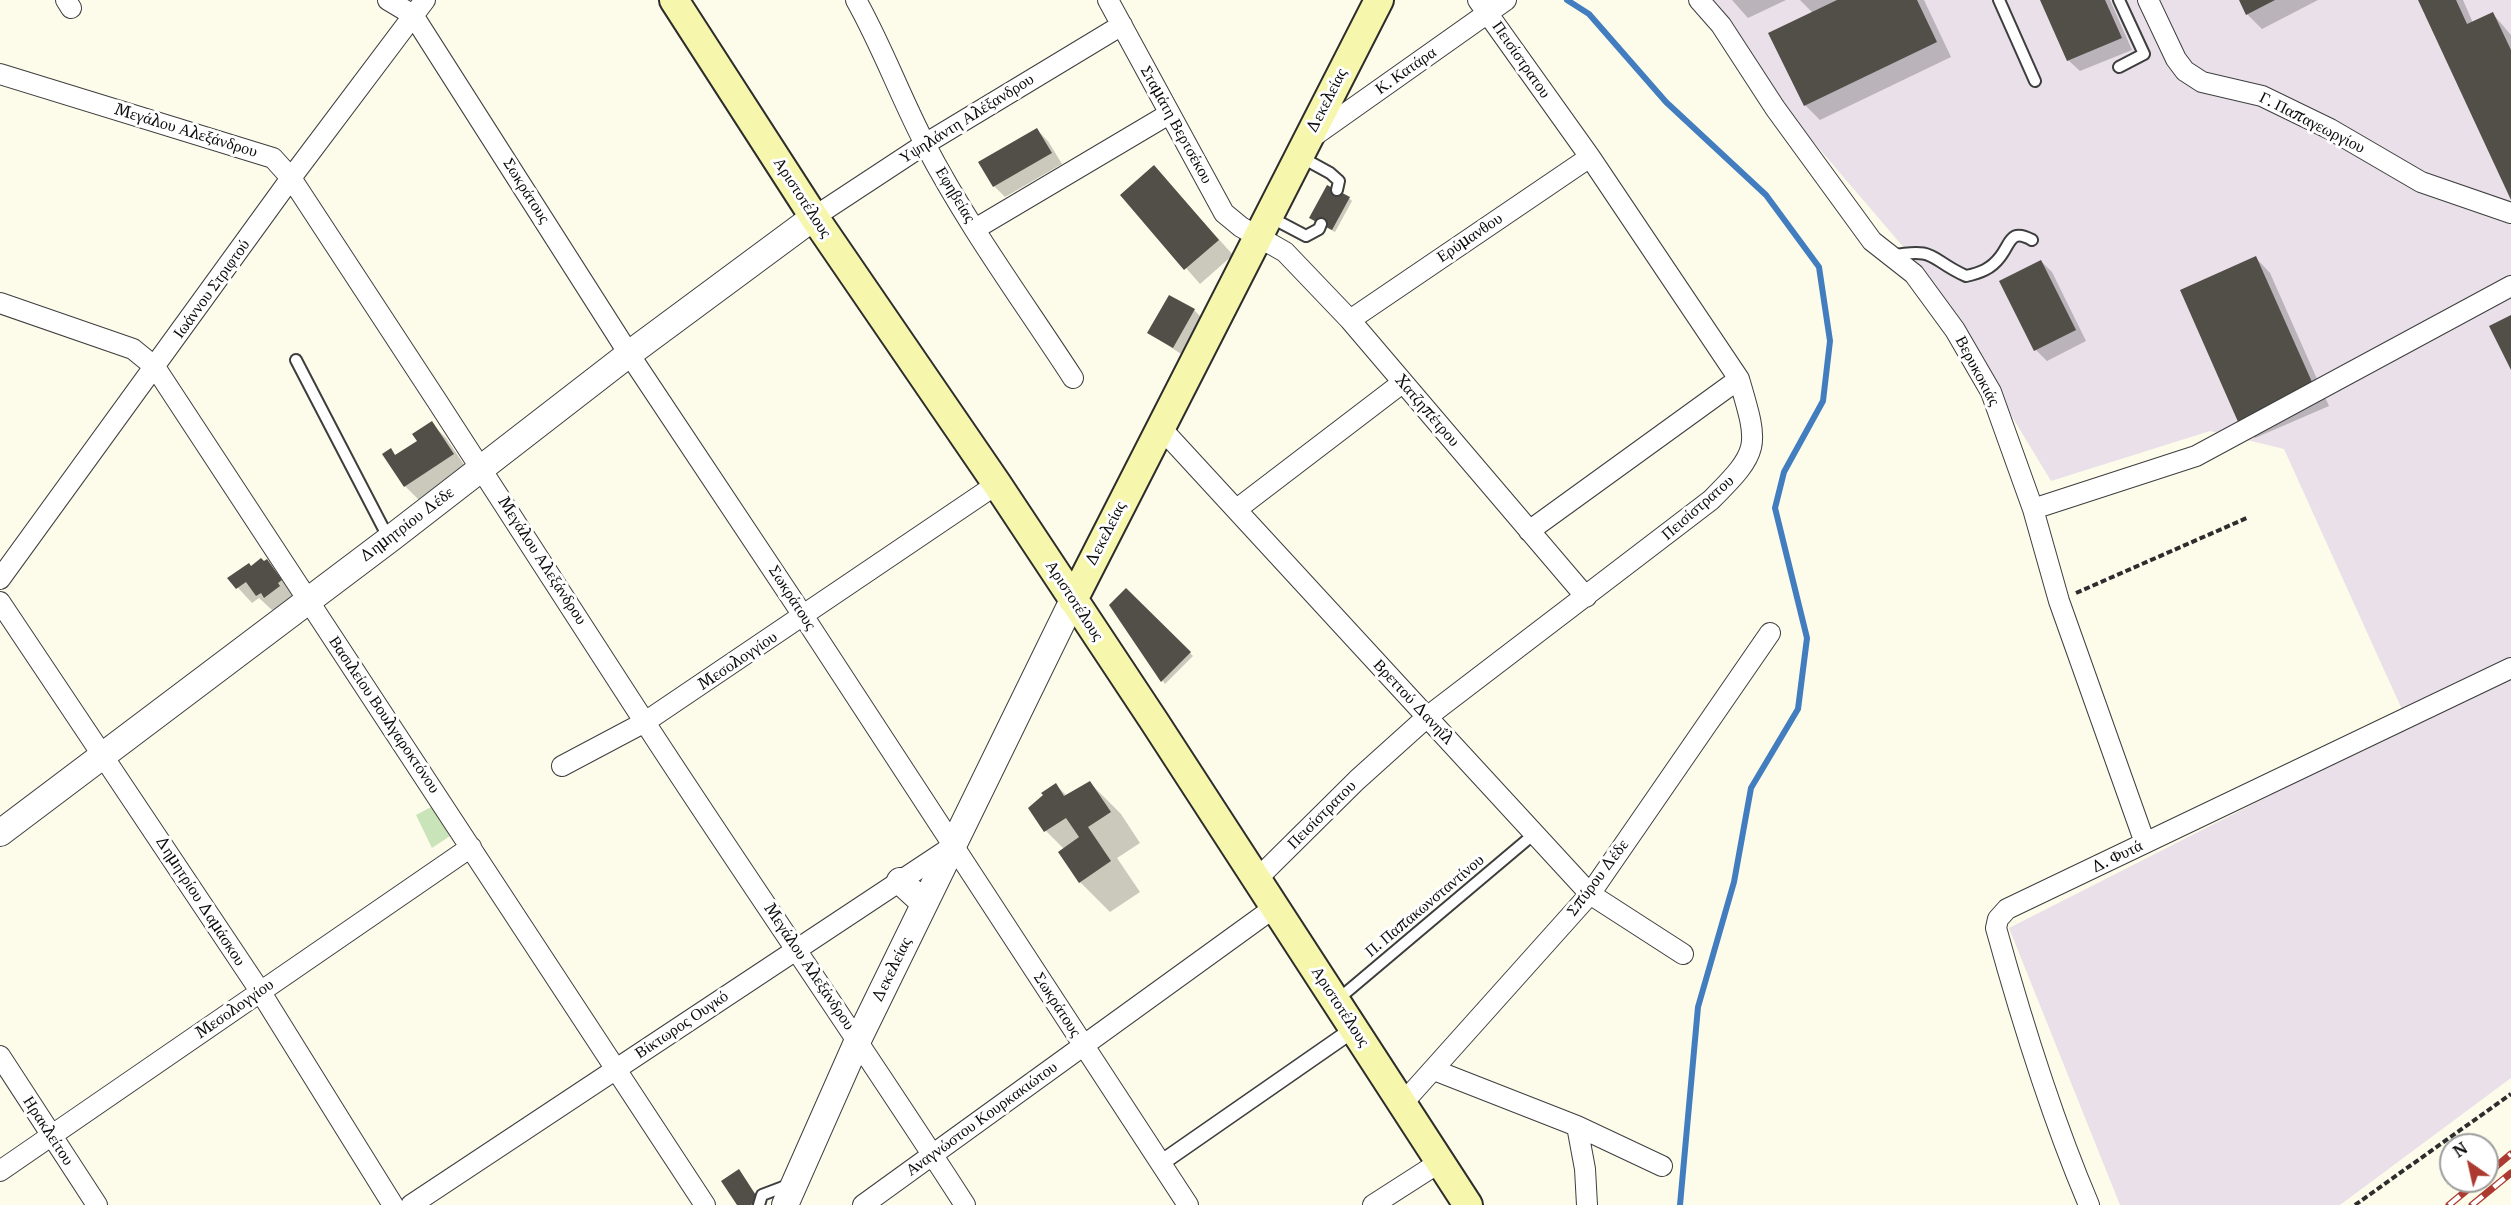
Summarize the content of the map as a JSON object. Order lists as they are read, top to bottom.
{
  "streets": {
    "main road": ["Δεκελείας", "Αριστοτέλους"],
    "street": [
      "Πεισίστρατου",
      "Κ. Κατάρα",
      "Υψηλάντη Αλέξανδρου",
      "Γ. Παπαγεωργίου",
      "Σταμάτη Βερτσέκου",
      "Μεγάλου Αλεξάνδρου",
      "Σωκράτους",
      "Εφηβείας",
      "Ερύμανθου",
      "Ιωάννου Στριφτού",
      "Βερυκοκιάς",
      "Χατζηπέτρου",
      "Δημητρίου Δέδε",
      "Μεσολογγίου",
      "Βρεττού Δανηΐλ",
      "Βασιλείου Βουλγαροκτόνου",
      "Δ. Φυτά",
      "Σπύρου Δέδε",
      "Δημητρίου Δαμάσκου",
      "Βίκτωρος Ουγκό",
      "Αναγνώστου Κουρκακιώτου",
      "Ηρακλείτου"
    ],
    "lane": ["Π. Παπακωνσταντίνου"]
  },
  "crossings": [
    ["Πεισίστρατου", "Κ. Κατάρα"],
    ["Πεισίστρατου", "Αριστοτέλους"],
    ["Πεισίστρατου", "Ερύμανθου"],
    ["Πεισίστρατου", "Χατζηπέτρου"],
    ["Πεισίστρατου", "Βρεττού Δανηΐλ"],
    ["Κ. Κατάρα", "Δεκελείας"],
    ["Δεκελείας", "Σταμάτη Βερτσέκου"],
    ["Δεκελείας", "Μεγάλου Αλεξάνδρου"],
    ["Δεκελείας", "Σωκράτους"],
    ["Δεκελείας", "Αριστοτέλους"],
    ["Δεκελείας", "Χατζηπέτρου"],
    ["Δεκελείας", "Βρεττού Δανηΐλ"],
    ["Δεκελείας", "Βίκτωρος Ουγκό"],
    ["Υψηλάντη Αλέξανδρου", "Σταμάτη Βερτσέκου"],
    ["Υψηλάντη Αλέξανδρου", "Εφηβείας"],
    ["Υψηλάντη Αλέξανδρου", "Αριστοτέλους"],
    ["Υψηλάντη Αλέξανδρου", "Δημητρίου Δέδε"],
    ["Σταμάτη Βερτσέκου", "Χατζηπέτρου"],
    ["Μεγάλου Αλεξάνδρου", "Ιωάννου Στριφτού"],
    ["Μεγάλου Αλεξάνδρου", "Δημητρίου Δέδε"],
    ["Μεγάλου Αλεξάνδρου", "Μεσολογγίου"],
    ["Μεγάλου Αλεξάνδρου", "Βίκτωρος Ουγκό"],
    ["Μεγάλου Αλεξάνδρου", "Αναγνώστου Κουρκακιώτου"],
    ["Σωκράτους", "Ιωάννου Στριφτού"],
    ["Σωκράτους", "Δημητρίου Δέδε"],
    ["Σωκράτους", "Μεσολογγίου"],
    ["Σωκράτους", "Βίκτωρος Ουγκό"],
    ["Σωκράτους", "Αναγνώστου Κουρκακιώτου"],
    ["Αριστοτέλους", "Δημητρίου Δέδε"],
    ["Αριστοτέλους", "Μεσολογγίου"],
    ["Αριστοτέλους", "Σπύρου Δέδε"],
    ["Αριστοτέλους", "Π. Παπακωνσταντίνου"],
    ["Αριστοτέλους", "Αναγνώστου Κουρκακιώτου"],
    ["Ερύμανθου", "Χατζηπέτρου"],
    ["Ιωάννου Στριφτού", "Βασιλείου Βουλγαροκτόνου"],
    ["Βερυκοκιάς", "Δ. Φυτά"],
    ["Δημητρίου Δέδε", "Βασιλείου Βουλγαροκτόνου"],
    ["Δημητρίου Δέδε", "Δημητρίου Δαμάσκου"],
    ["Μεσολογγίου", "Βασιλείου Βουλγαροκτόνου"],
    ["Μεσολογγίου", "Δημητρίου Δαμάσκου"],
    ["Μεσολογγίου", "Ηρακλείτου"],
    ["Βρεττού Δανηΐλ", "Σπύρου Δέδε"],
    ["Βρεττού Δανηΐλ", "Π. Παπακωνσταντίνου"],
    ["Βασιλείου Βουλγαροκτόνου", "Βίκτωρος Ουγκό"]
  ],
  "north": "top left"
}
